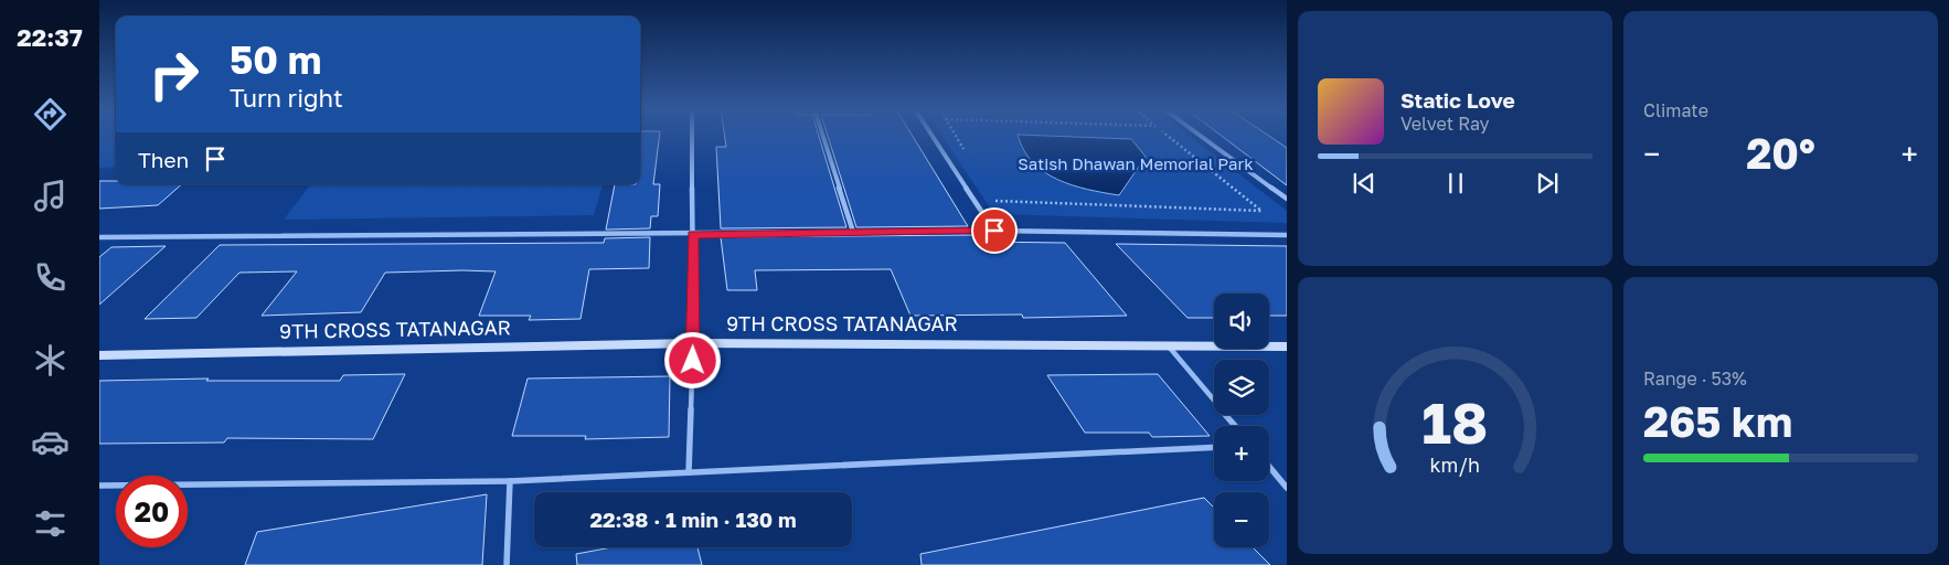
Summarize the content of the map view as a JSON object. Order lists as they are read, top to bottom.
{
  "streets": {
    "street": ["9TH CROSS TATANAGAR"]
  },
  "parks": ["Satish Dhawan Memorial Park"],
  "page": {
    "tabs": "22:37",
    "tile": [
      "Climate",
      ["Range · 53%", "265 km"]
    ],
    "turn": ["50 m", "Turn right"],
    "song": ["Static Love", "Velvet Ray"],
    "heat": ["−", "20°", "+"],
    "then": "Then",
    "map_buttons": ["+", "−"],
    "limit": "20",
    "trip": "22:38 · 1 min · 130 m",
    "gauge": ["18", "km/h"]
  }
}
